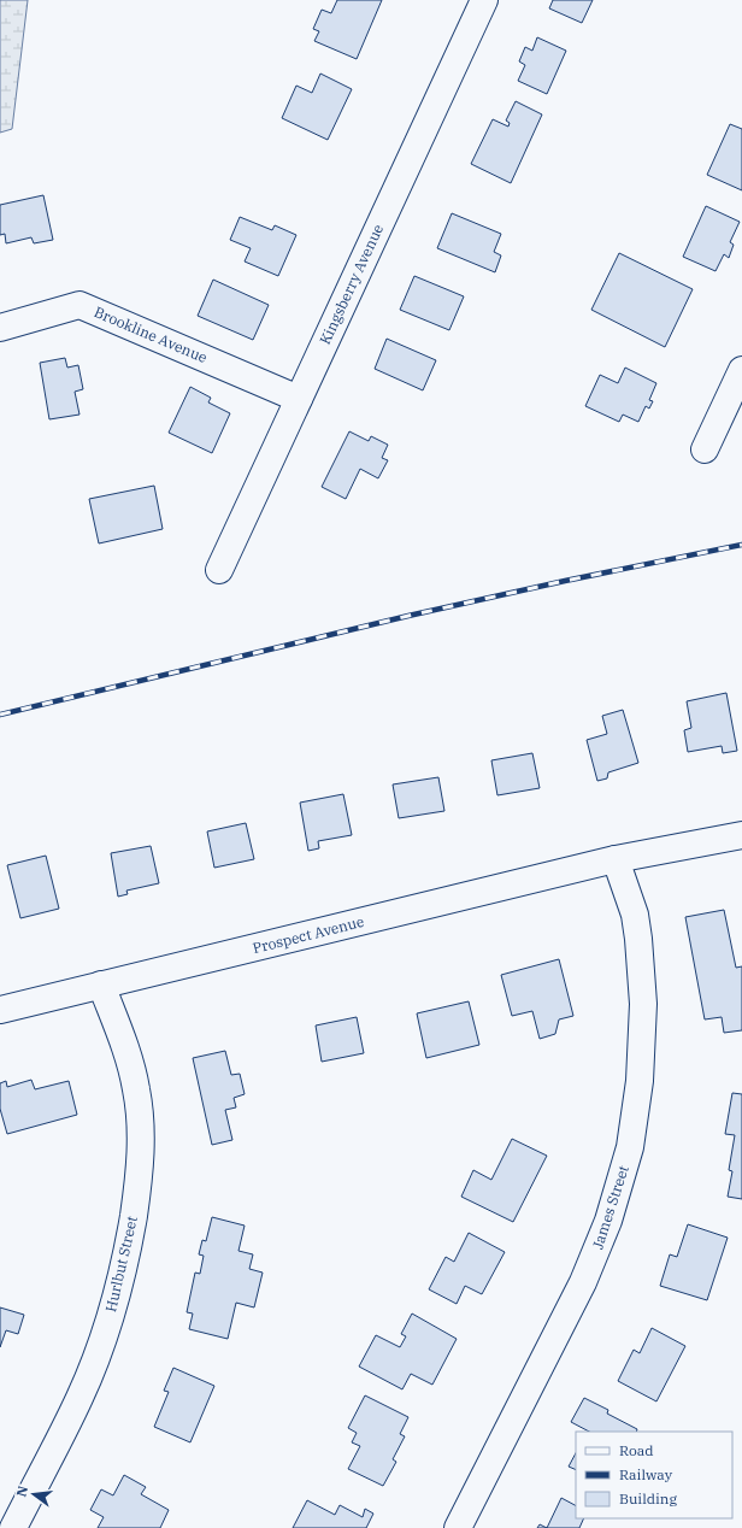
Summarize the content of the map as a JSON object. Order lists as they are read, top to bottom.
{
  "streets": {
    "street": [
      "Kingsberry Avenue",
      "Brookline Avenue",
      "Prospect Avenue",
      "James Street",
      "Hurlbut Street"
    ]
  },
  "crossings": [
    ["Kingsberry Avenue", "Brookline Avenue"],
    ["Prospect Avenue", "James Street"],
    ["Prospect Avenue", "Hurlbut Street"]
  ],
  "legend": ["Road", "Railway", "Building"],
  "north": "left"
}
